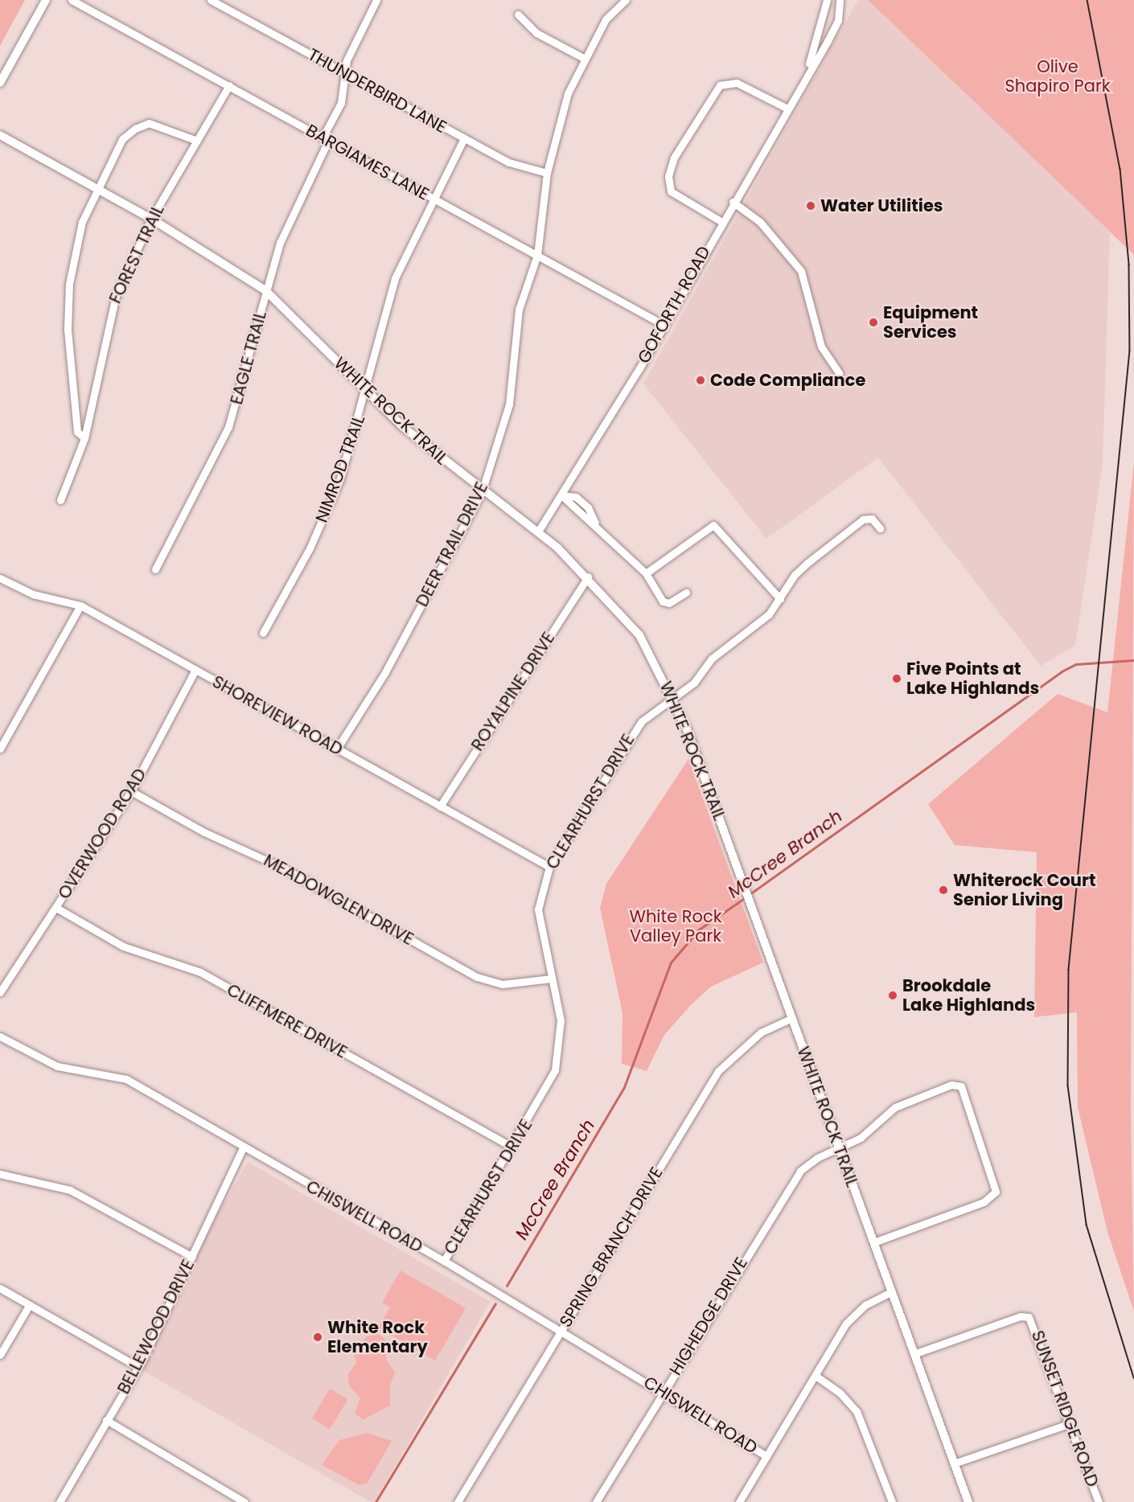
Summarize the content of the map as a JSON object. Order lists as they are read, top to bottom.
{
  "streets": {
    "street": [
      "THUNDERBIRD LANE",
      "BARGIAMES LANE",
      "FOREST TRAIL",
      "GOFORTH ROAD",
      "EAGLE TRAIL",
      "WHITE ROCK TRAIL",
      "NIMROD TRAIL",
      "DEER TRAIL DRIVE",
      "ROYALPINE DRIVE",
      "SHOREVIEW ROAD",
      "CLEARHURST DRIVE",
      "OVERWOOD ROAD",
      "MEADOWGLEN DRIVE",
      "CLIFFMERE DRIVE",
      "CHISWELL ROAD",
      "SPRING BRANCH DRIVE",
      "HIGHEDGE DRIVE",
      "BELLEWOOD DRIVE",
      "SUNSET RIDGE ROAD"
    ]
  },
  "crossings": [
    ["THUNDERBIRD LANE", "EAGLE TRAIL"],
    ["THUNDERBIRD LANE", "NIMROD TRAIL"],
    ["THUNDERBIRD LANE", "DEER TRAIL DRIVE"],
    ["BARGIAMES LANE", "FOREST TRAIL"],
    ["BARGIAMES LANE", "GOFORTH ROAD"],
    ["BARGIAMES LANE", "EAGLE TRAIL"],
    ["BARGIAMES LANE", "NIMROD TRAIL"],
    ["BARGIAMES LANE", "DEER TRAIL DRIVE"],
    ["FOREST TRAIL", "WHITE ROCK TRAIL"],
    ["GOFORTH ROAD", "WHITE ROCK TRAIL"],
    ["EAGLE TRAIL", "WHITE ROCK TRAIL"],
    ["WHITE ROCK TRAIL", "NIMROD TRAIL"],
    ["WHITE ROCK TRAIL", "DEER TRAIL DRIVE"],
    ["WHITE ROCK TRAIL", "ROYALPINE DRIVE"],
    ["WHITE ROCK TRAIL", "CLEARHURST DRIVE"],
    ["WHITE ROCK TRAIL", "SPRING BRANCH DRIVE"],
    ["WHITE ROCK TRAIL", "HIGHEDGE DRIVE"],
    ["WHITE ROCK TRAIL", "SUNSET RIDGE ROAD"],
    ["DEER TRAIL DRIVE", "SHOREVIEW ROAD"],
    ["ROYALPINE DRIVE", "SHOREVIEW ROAD"],
    ["SHOREVIEW ROAD", "CLEARHURST DRIVE"],
    ["SHOREVIEW ROAD", "OVERWOOD ROAD"],
    ["CLEARHURST DRIVE", "MEADOWGLEN DRIVE"],
    ["CLEARHURST DRIVE", "CLIFFMERE DRIVE"],
    ["CLEARHURST DRIVE", "CHISWELL ROAD"],
    ["OVERWOOD ROAD", "MEADOWGLEN DRIVE"],
    ["OVERWOOD ROAD", "CLIFFMERE DRIVE"],
    ["CHISWELL ROAD", "SPRING BRANCH DRIVE"],
    ["CHISWELL ROAD", "HIGHEDGE DRIVE"],
    ["CHISWELL ROAD", "BELLEWOOD DRIVE"]
  ],
  "water": ["McCree Branch"],
  "parks": ["Olive Shapiro Park", "White Rock Valley Park"],
  "places": [
    "Water Utilities",
    "Equipment Services",
    "Code Compliance",
    "Five Points at Lake Highlands",
    "Whiterock Court Senior Living",
    "Brookdale Lake Highlands",
    "White Rock Elementary"
  ]
}
